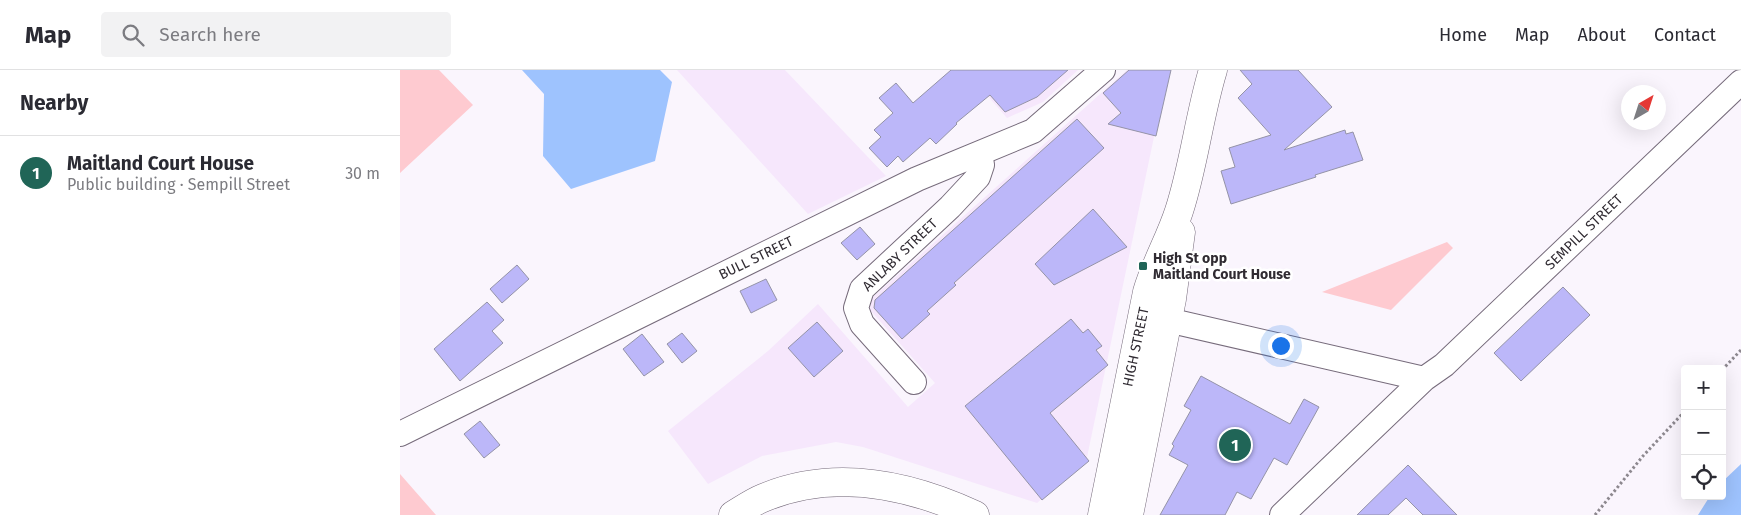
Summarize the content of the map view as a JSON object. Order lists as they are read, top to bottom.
{
  "streets": {
    "main road": ["HIGH STREET"],
    "street": ["SEMPILL STREET", "ANLABY STREET", "BULL STREET"]
  },
  "crossings": [
    ["ANLABY STREET", "BULL STREET"]
  ],
  "places": {
    "transit": ["High St opp Maitland Court House"]
  },
  "north": "top right",
  "page": {
    "header": "Map",
    "search": "Search here",
    "nav": [
      "Home",
      "Map",
      "About",
      "Contact"
    ],
    "heading": "Nearby",
    "list": [
      {
        "mark": "1",
        "name": "Maitland Court House",
        "note": "Public building · Sempill Street",
        "value": "30 m"
      }
    ],
    "map_buttons": ["+", "−"],
    "pins": "1"
  }
}
